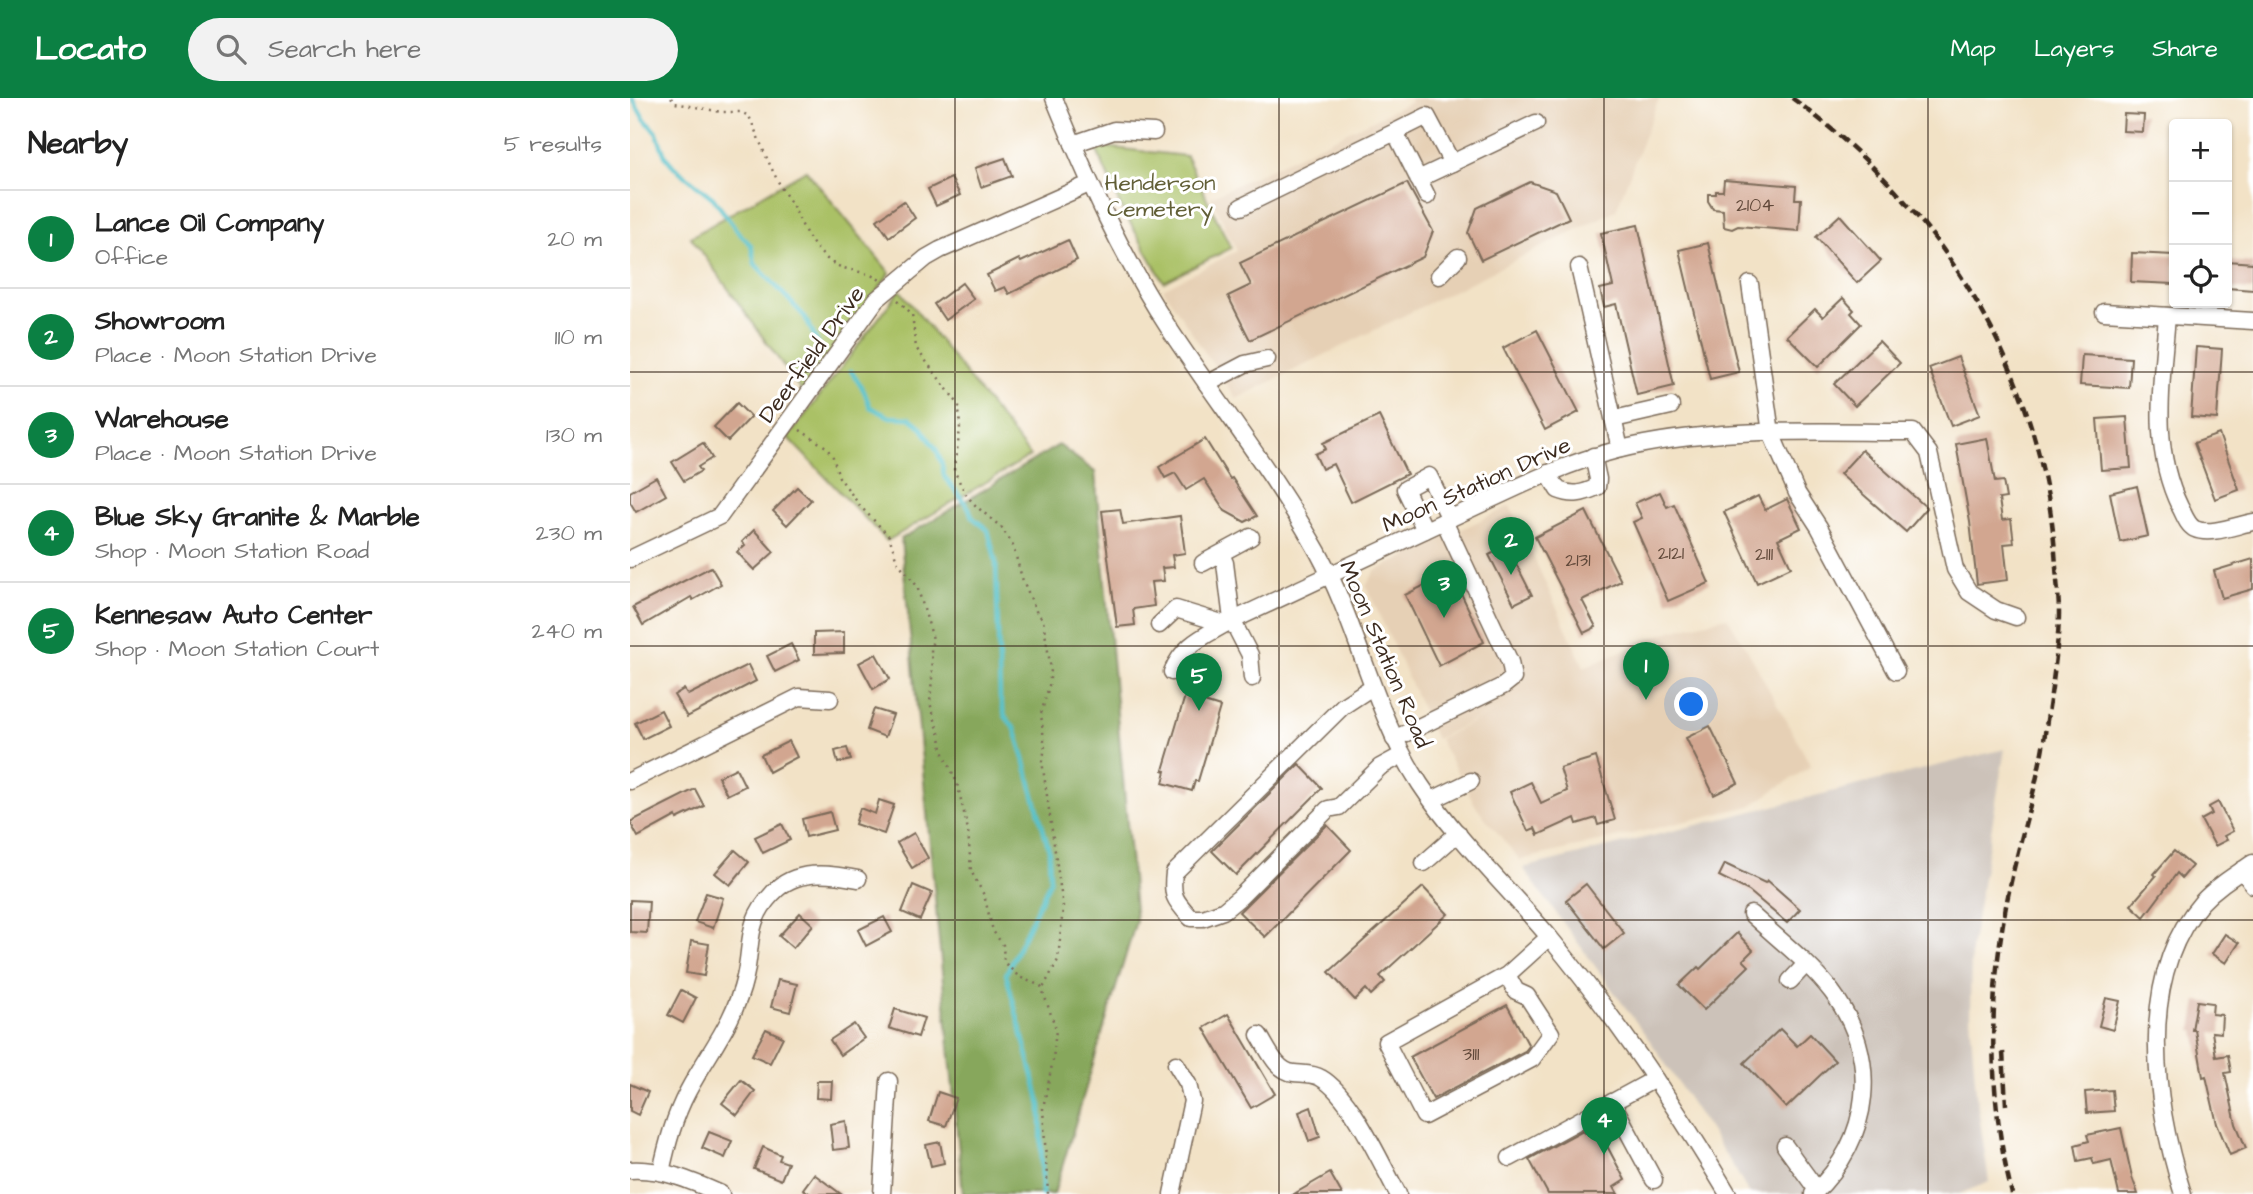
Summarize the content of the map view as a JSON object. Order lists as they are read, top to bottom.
{
  "streets": {
    "street": ["Deerfield Drive", "Moon Station Drive", "Moon Station Road"]
  },
  "crossings": [
    ["Deerfield Drive", "Moon Station Road"],
    ["Moon Station Drive", "Moon Station Road"]
  ],
  "parks": ["Henderson Cemetery"],
  "house_numbers": [
    "2104",
    "2121",
    "2111",
    "2131",
    "3111"
  ],
  "page": {
    "header": "Locato",
    "search": "Search here",
    "nav": ["Map", "Layers", "Share"],
    "heading": ["Nearby", "5 results"],
    "map_buttons": ["+", "−"],
    "list": [
      {
        "mark": "1",
        "name": "Lance Oil Company",
        "note": "Office",
        "value": "20 m"
      },
      {
        "mark": "2",
        "name": "Showroom",
        "note": "Place · Moon Station Drive",
        "value": "110 m"
      },
      {
        "mark": "3",
        "name": "Warehouse",
        "note": "Place · Moon Station Drive",
        "value": "130 m"
      },
      {
        "mark": "4",
        "name": "Blue Sky Granite & Marble",
        "note": "Shop · Moon Station Road",
        "value": "230 m"
      },
      {
        "mark": "5",
        "name": "Kennesaw Auto Center",
        "note": "Shop · Moon Station Court",
        "value": "240 m"
      }
    ],
    "pins": [
      "2",
      "3",
      "1",
      "5",
      "4"
    ]
  }
}
